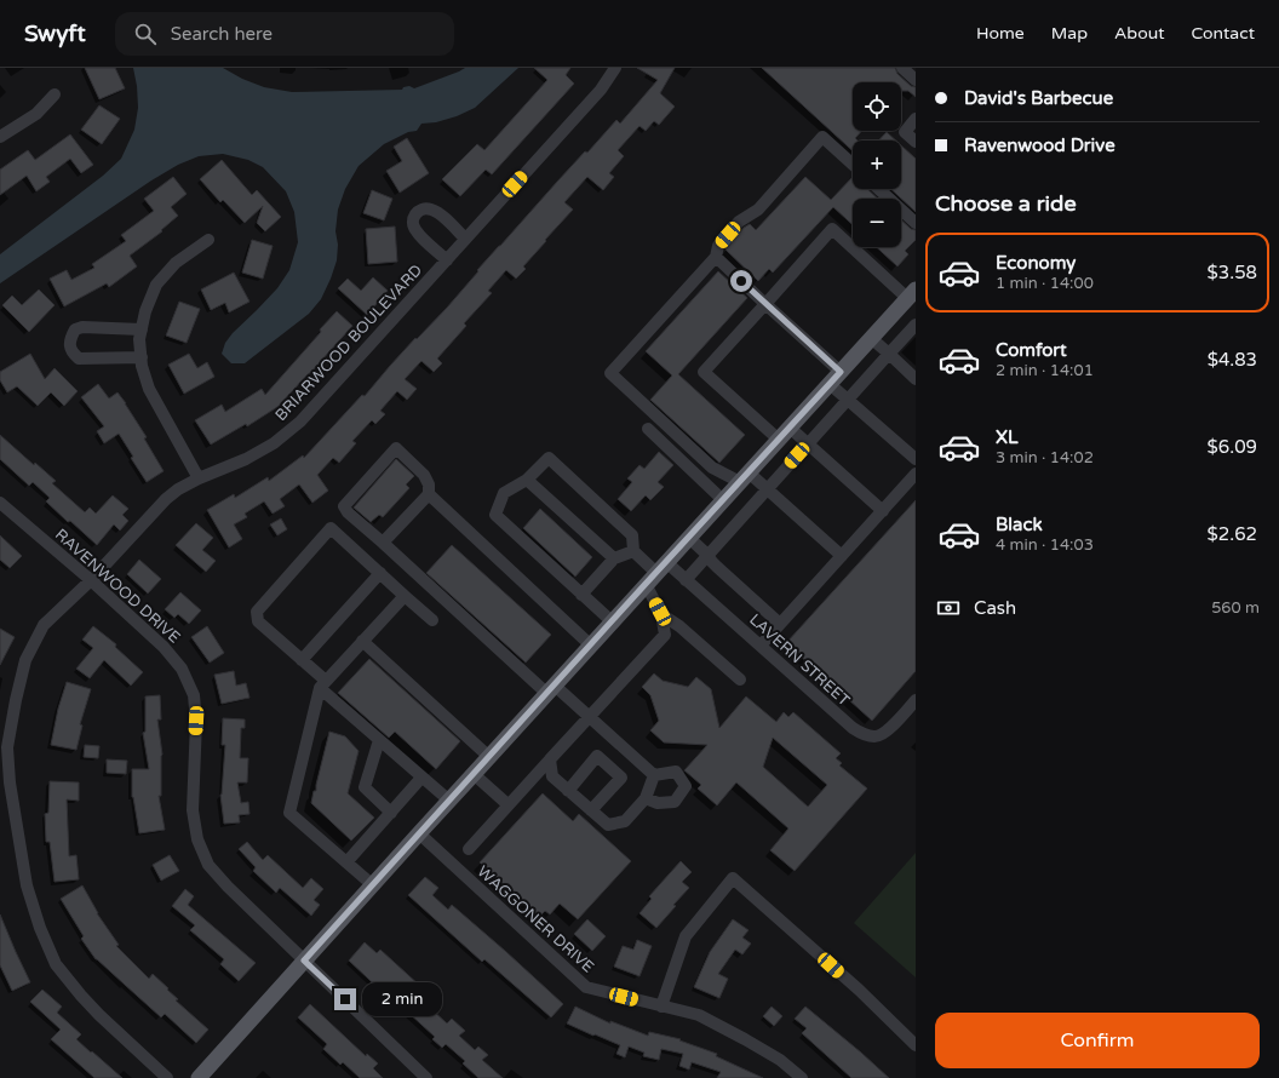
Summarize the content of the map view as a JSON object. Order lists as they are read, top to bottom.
{
  "streets": {
    "street": [
      "BRIARWOOD BOULEVARD",
      "RAVENWOOD DRIVE",
      "LAVERN STREET",
      "WAGGONER DRIVE"
    ]
  },
  "crossings": [
    ["BRIARWOOD BOULEVARD", "RAVENWOOD DRIVE"]
  ],
  "page": {
    "header": "Swyft",
    "search": "Search here",
    "nav": [
      "Home",
      "Map",
      "About",
      "Contact"
    ],
    "banner": ["David's Barbecue", "Ravenwood Drive"],
    "map_buttons": ["+", "−"],
    "heading": "Choose a ride",
    "list": [
      {
        "name": "Economy",
        "note": "1 min · 14:00",
        "value": "$3.58"
      },
      {
        "name": "Comfort",
        "note": "2 min · 14:01",
        "value": "$4.83"
      },
      {
        "name": "XL",
        "note": "3 min · 14:02",
        "value": "$6.09"
      },
      {
        "name": "Black",
        "note": "4 min · 14:03",
        "value": "$2.62"
      }
    ],
    "pay": ["Cash", "560 m"],
    "bubble": "2 min",
    "buttons": "Confirm"
  }
}
